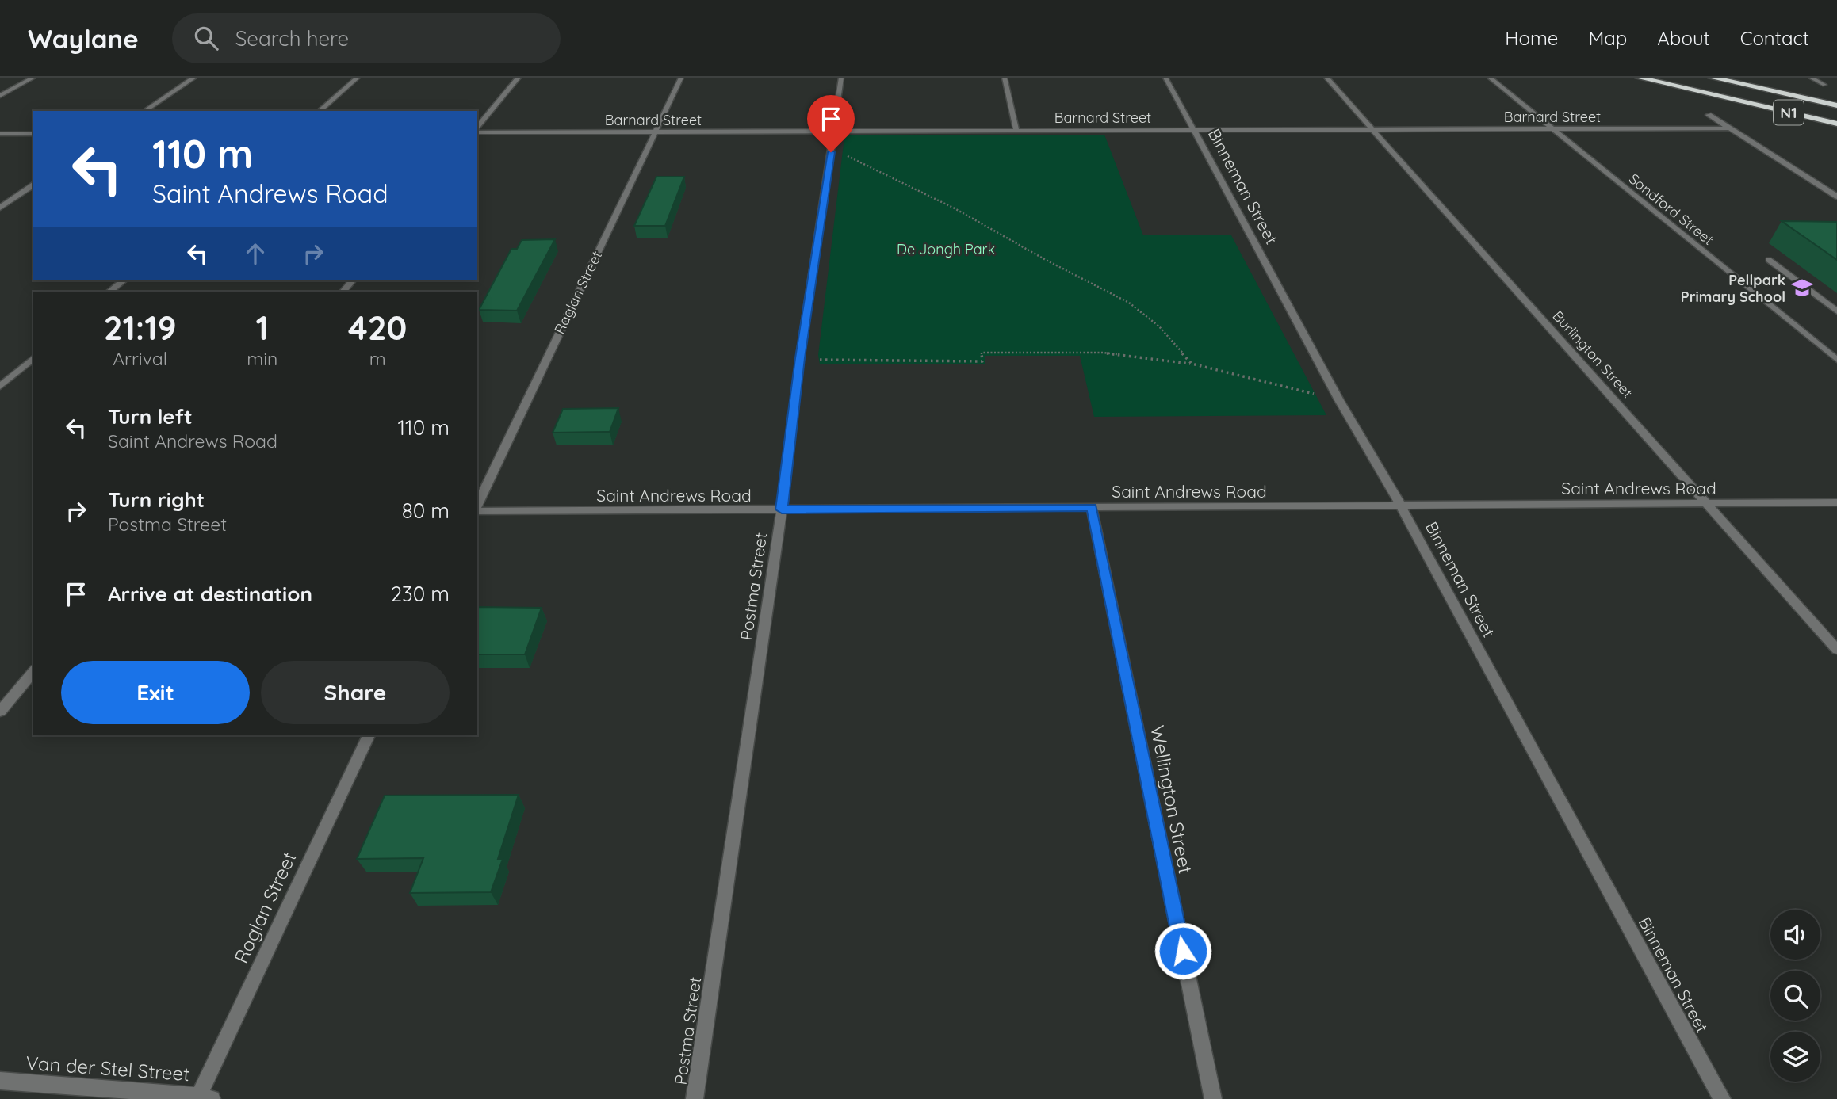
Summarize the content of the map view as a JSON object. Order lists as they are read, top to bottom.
{
  "streets": {
    "highway": ["N1"],
    "street": [
      "Barnard Street",
      "Binneman Street",
      "Sandford Street",
      "Raglan Street",
      "Burlington Street",
      "Saint Andrews Road",
      "Postma Street",
      "Wellington Street",
      "Van der Stel Street"
    ]
  },
  "crossings": [
    ["Barnard Street", "Binneman Street"],
    ["Barnard Street", "Sandford Street"],
    ["Barnard Street", "Raglan Street"],
    ["Barnard Street", "Burlington Street"],
    ["Barnard Street", "Postma Street"],
    ["Binneman Street", "Saint Andrews Road"],
    ["Raglan Street", "Van der Stel Street"],
    ["Burlington Street", "Saint Andrews Road"],
    ["Saint Andrews Road", "Postma Street"],
    ["Saint Andrews Road", "Wellington Street"]
  ],
  "parks": ["De Jongh Park"],
  "places": {
    "school or university": ["Pellpark Primary School"]
  },
  "page": {
    "header": "Waylane",
    "search": "Search here",
    "nav": [
      "Home",
      "Map",
      "About",
      "Contact"
    ],
    "turn": ["110 m", "Saint Andrews Road"],
    "eta": [
      "21:19",
      "Arrival",
      "1",
      "min",
      "420",
      "m"
    ],
    "list": [
      {
        "name": "Turn left",
        "note": "Saint Andrews Road",
        "value": "110 m"
      },
      {
        "name": "Turn right",
        "note": "Postma Street",
        "value": "80 m"
      },
      {
        "name": "Arrive at destination",
        "value": "230 m"
      }
    ],
    "buttons": ["Exit", "Share"]
  }
}
